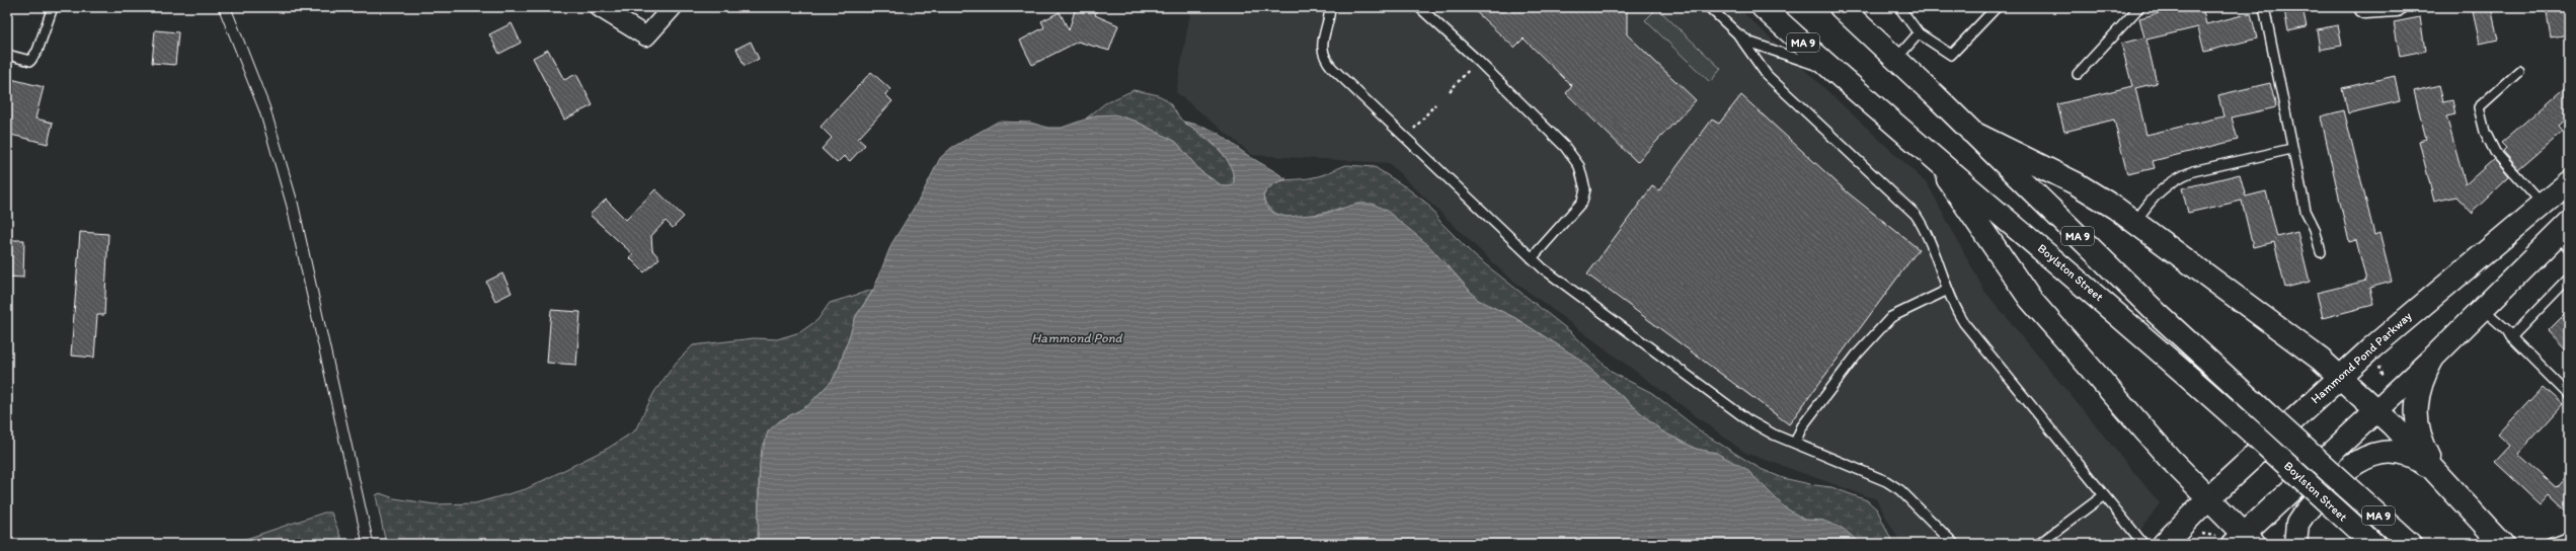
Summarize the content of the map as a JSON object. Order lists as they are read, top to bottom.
{
  "streets": {
    "main road": ["MA 9", "Boylston Street", "Hammond Pond Parkway"]
  },
  "water": ["Hammond Pond"]
}
